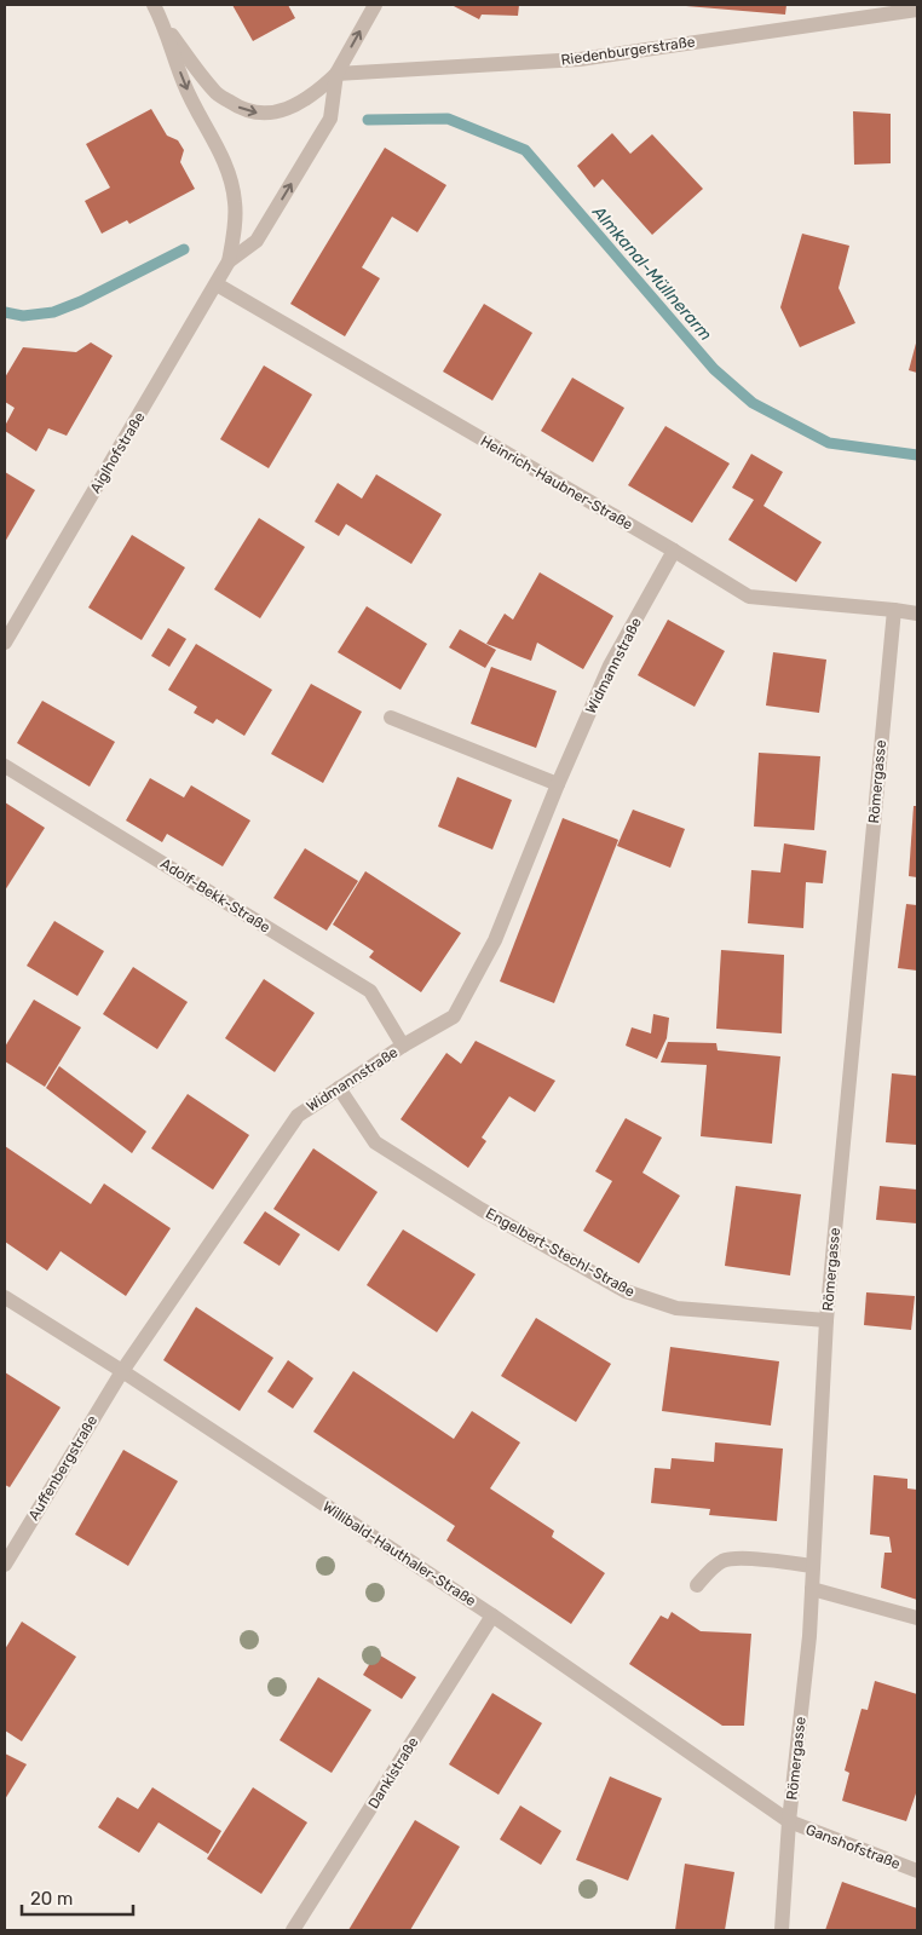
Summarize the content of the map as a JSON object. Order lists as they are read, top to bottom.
{
  "streets": {
    "street": [
      "Riedenburgerstraße",
      "Aiglhofstraße",
      "Heinrich-Haubner-Straße",
      "Widmannstraße",
      "Römergasse",
      "Adolf-Bekk-Straße",
      "Engelbert-Stechl-Straße",
      "Auffenbergstraße",
      "Willibald-Hauthaler-Straße",
      "Danklstraße",
      "Ganshofstraße"
    ]
  },
  "crossings": [
    ["Aiglhofstraße", "Heinrich-Haubner-Straße"],
    ["Heinrich-Haubner-Straße", "Widmannstraße"],
    ["Heinrich-Haubner-Straße", "Römergasse"],
    ["Widmannstraße", "Adolf-Bekk-Straße"],
    ["Widmannstraße", "Engelbert-Stechl-Straße"],
    ["Widmannstraße", "Auffenbergstraße"],
    ["Widmannstraße", "Willibald-Hauthaler-Straße"],
    ["Römergasse", "Engelbert-Stechl-Straße"],
    ["Römergasse", "Willibald-Hauthaler-Straße"],
    ["Römergasse", "Ganshofstraße"],
    ["Auffenbergstraße", "Willibald-Hauthaler-Straße"],
    ["Willibald-Hauthaler-Straße", "Danklstraße"],
    ["Willibald-Hauthaler-Straße", "Ganshofstraße"]
  ],
  "water": ["Almkanal-Müllnerarm"],
  "scale_bar": "20 m"
}
